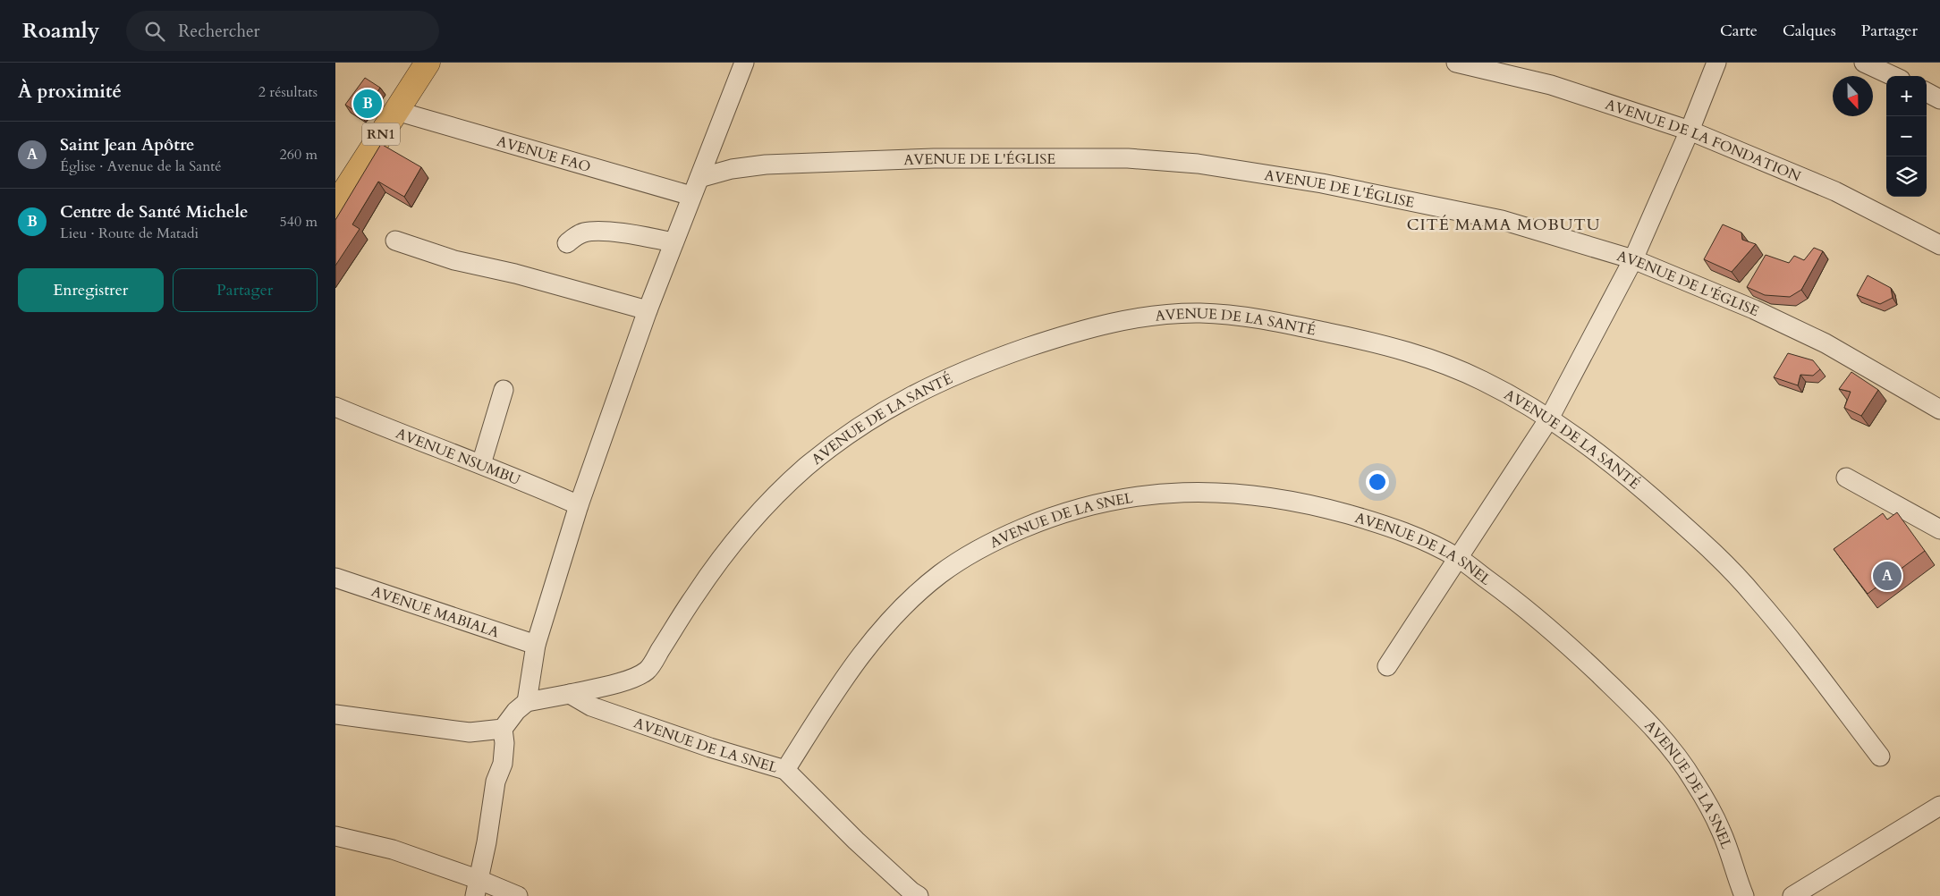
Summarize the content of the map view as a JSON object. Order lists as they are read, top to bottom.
{
  "streets": {
    "highway": ["RN1"],
    "street": [
      "AVENUE DE LA FONDATION",
      "AVENUE FAO",
      "AVENUE DE L'ÉGLISE",
      "AVENUE DE LA SANTÉ",
      "AVENUE NSUMBU",
      "AVENUE DE LA SNEL",
      "AVENUE MABIALA"
    ]
  },
  "crossings": [
    ["RN1", "AVENUE FAO"],
    ["AVENUE DE LA SANTÉ", "AVENUE DE LA SNEL"]
  ],
  "districts": ["CITÉ MAMA MOBUTU"],
  "north": "bottom",
  "page": {
    "header": "Roamly",
    "search": "Rechercher",
    "nav": ["Carte", "Calques", "Partager"],
    "heading": ["À proximité", "2 résultats"],
    "map_buttons": ["+", "−"],
    "pins": ["B", "A"],
    "list": [
      {
        "mark": "A",
        "name": "Saint Jean Apôtre",
        "note": "Église · Avenue de la Santé",
        "value": "260 m"
      },
      {
        "mark": "B",
        "name": "Centre de Santé Michele",
        "note": "Lieu · Route de Matadi",
        "value": "540 m"
      }
    ],
    "buttons": ["Enregistrer", "Partager"]
  }
}
